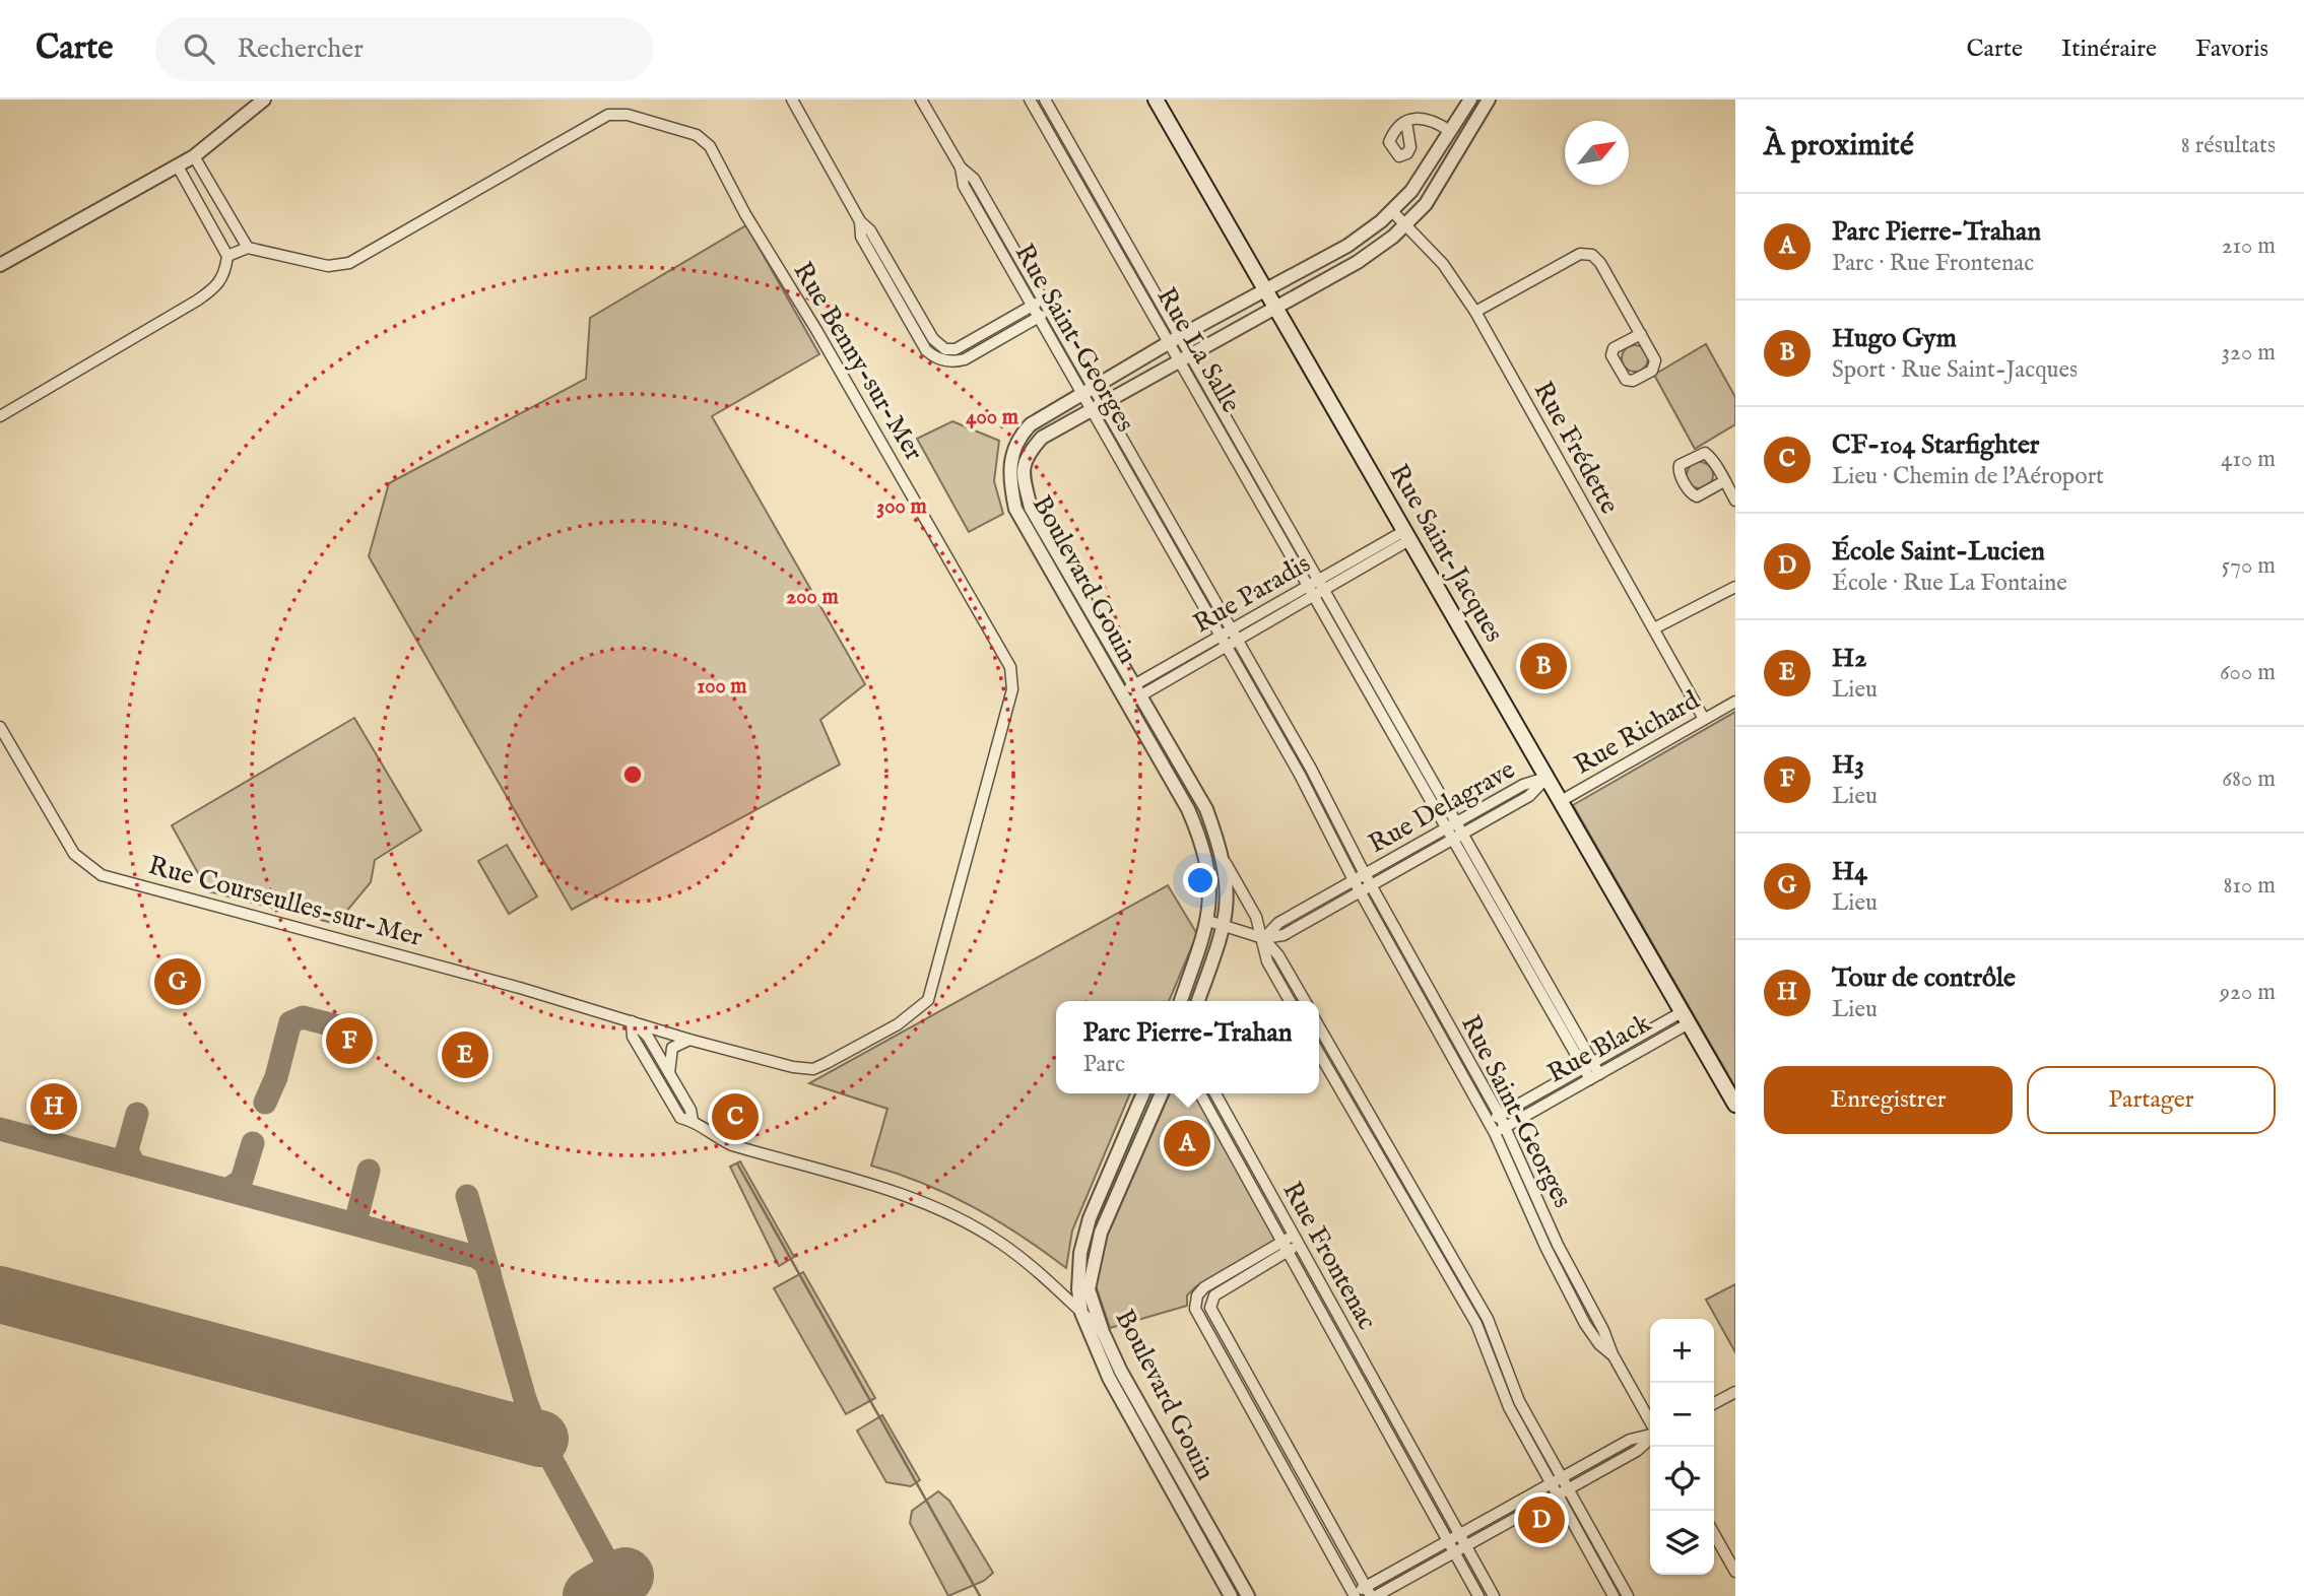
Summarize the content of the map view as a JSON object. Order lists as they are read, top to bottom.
{
  "streets": {
    "main road": ["Rue Saint-Jacques"],
    "street": [
      "Rue Saint-Georges",
      "Rue La Salle",
      "Rue Benny-sur-Mer",
      "Rue Frédette",
      "Boulevard Gouin",
      "Rue Paradis",
      "Rue Richard",
      "Rue Delagrave",
      "Rue Courseulles-sur-Mer",
      "Rue Black",
      "Rue Frontenac"
    ]
  },
  "crossings": [
    ["Rue Saint-Georges", "Boulevard Gouin"],
    ["Rue Saint-Georges", "Rue Paradis"],
    ["Rue Saint-Georges", "Rue Delagrave"],
    ["Rue Saint-Georges", "Rue Black"],
    ["Rue La Salle", "Boulevard Gouin"],
    ["Rue La Salle", "Rue Paradis"],
    ["Rue La Salle", "Rue Delagrave"],
    ["Rue La Salle", "Rue Black"],
    ["Rue Benny-sur-Mer", "Rue Courseulles-sur-Mer"],
    ["Rue Frédette", "Boulevard Gouin"],
    ["Rue Frédette", "Rue Richard"],
    ["Rue Saint-Jacques", "Boulevard Gouin"],
    ["Rue Saint-Jacques", "Rue Paradis"],
    ["Rue Saint-Jacques", "Rue Richard"],
    ["Rue Saint-Jacques", "Rue Delagrave"],
    ["Rue Saint-Jacques", "Rue Black"],
    ["Boulevard Gouin", "Rue Paradis"]
  ],
  "north": "top right",
  "page": {
    "header": "Carte",
    "search": "Rechercher",
    "nav": ["Carte", "Itinéraire", "Favoris"],
    "heading": ["À proximité", "8 résultats"],
    "list": [
      {
        "mark": "A",
        "name": "Parc Pierre-Trahan",
        "note": "Parc · Rue Frontenac",
        "value": "210 m"
      },
      {
        "mark": "B",
        "name": "Hugo Gym",
        "note": "Sport · Rue Saint-Jacques",
        "value": "320 m"
      },
      {
        "mark": "C",
        "name": "CF-104 Starfighter",
        "note": "Lieu · Chemin de l'Aéroport",
        "value": "410 m"
      },
      {
        "mark": "D",
        "name": "École Saint-Lucien",
        "note": "École · Rue La Fontaine",
        "value": "570 m"
      },
      {
        "mark": "E",
        "name": "H2",
        "note": "Lieu",
        "value": "600 m"
      },
      {
        "mark": "F",
        "name": "H3",
        "note": "Lieu",
        "value": "680 m"
      },
      {
        "mark": "G",
        "name": "H4",
        "note": "Lieu",
        "value": "810 m"
      },
      {
        "mark": "H",
        "name": "Tour de contrôle",
        "note": "Lieu",
        "value": "920 m"
      }
    ],
    "pins": [
      "B",
      "G",
      "F",
      "E",
      "H",
      "C",
      "A",
      "D"
    ],
    "popup": ["Parc Pierre-Trahan", "Parc"],
    "buttons": ["Enregistrer", "Partager"],
    "map_buttons": ["+", "−"]
  },
  "rings": [
    "400 m",
    "300 m",
    "200 m",
    "100 m"
  ]
}
